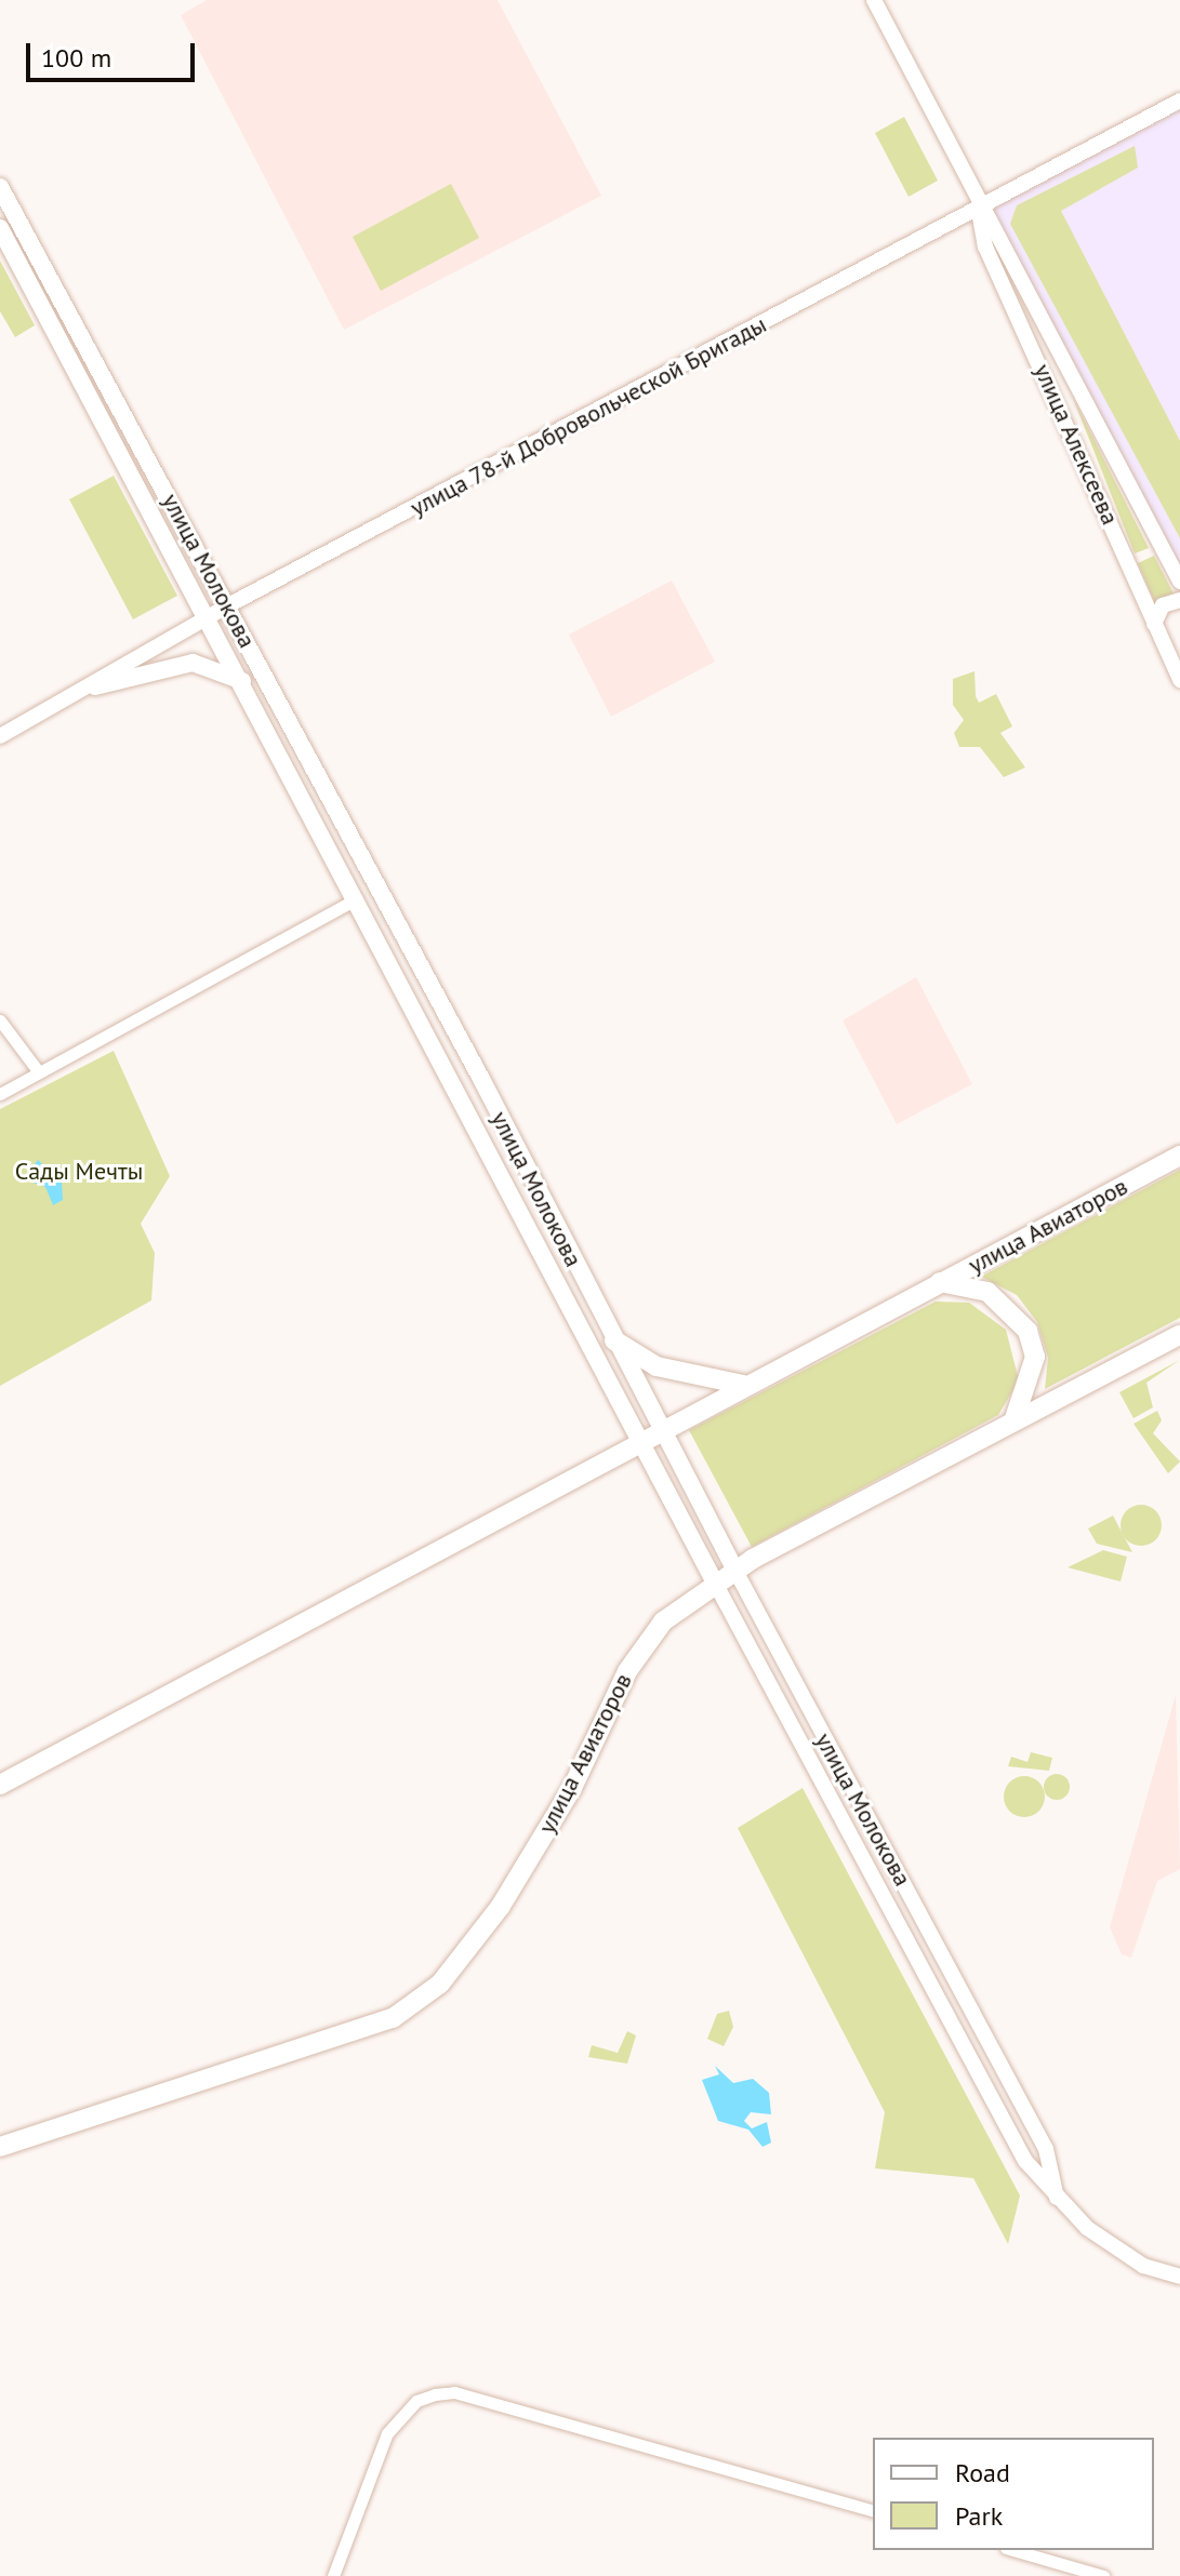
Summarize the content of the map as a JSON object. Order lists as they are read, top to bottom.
{
  "streets": {
    "main road": ["улица Молокова", "улица Авиаторов"],
    "street": ["улица 78-й Добровольческой Бригады", "улица Алексеева"]
  },
  "crossings": [
    ["улица 78-й Добровольческой Бригады", "улица Алексеева"],
    ["улица 78-й Добровольческой Бригады", "улица Молокова"],
    ["улица Молокова", "улица Авиаторов"]
  ],
  "parks": ["Сады Мечты"],
  "legend": ["Road", "Park"],
  "scale_bar": "100 m"
}
